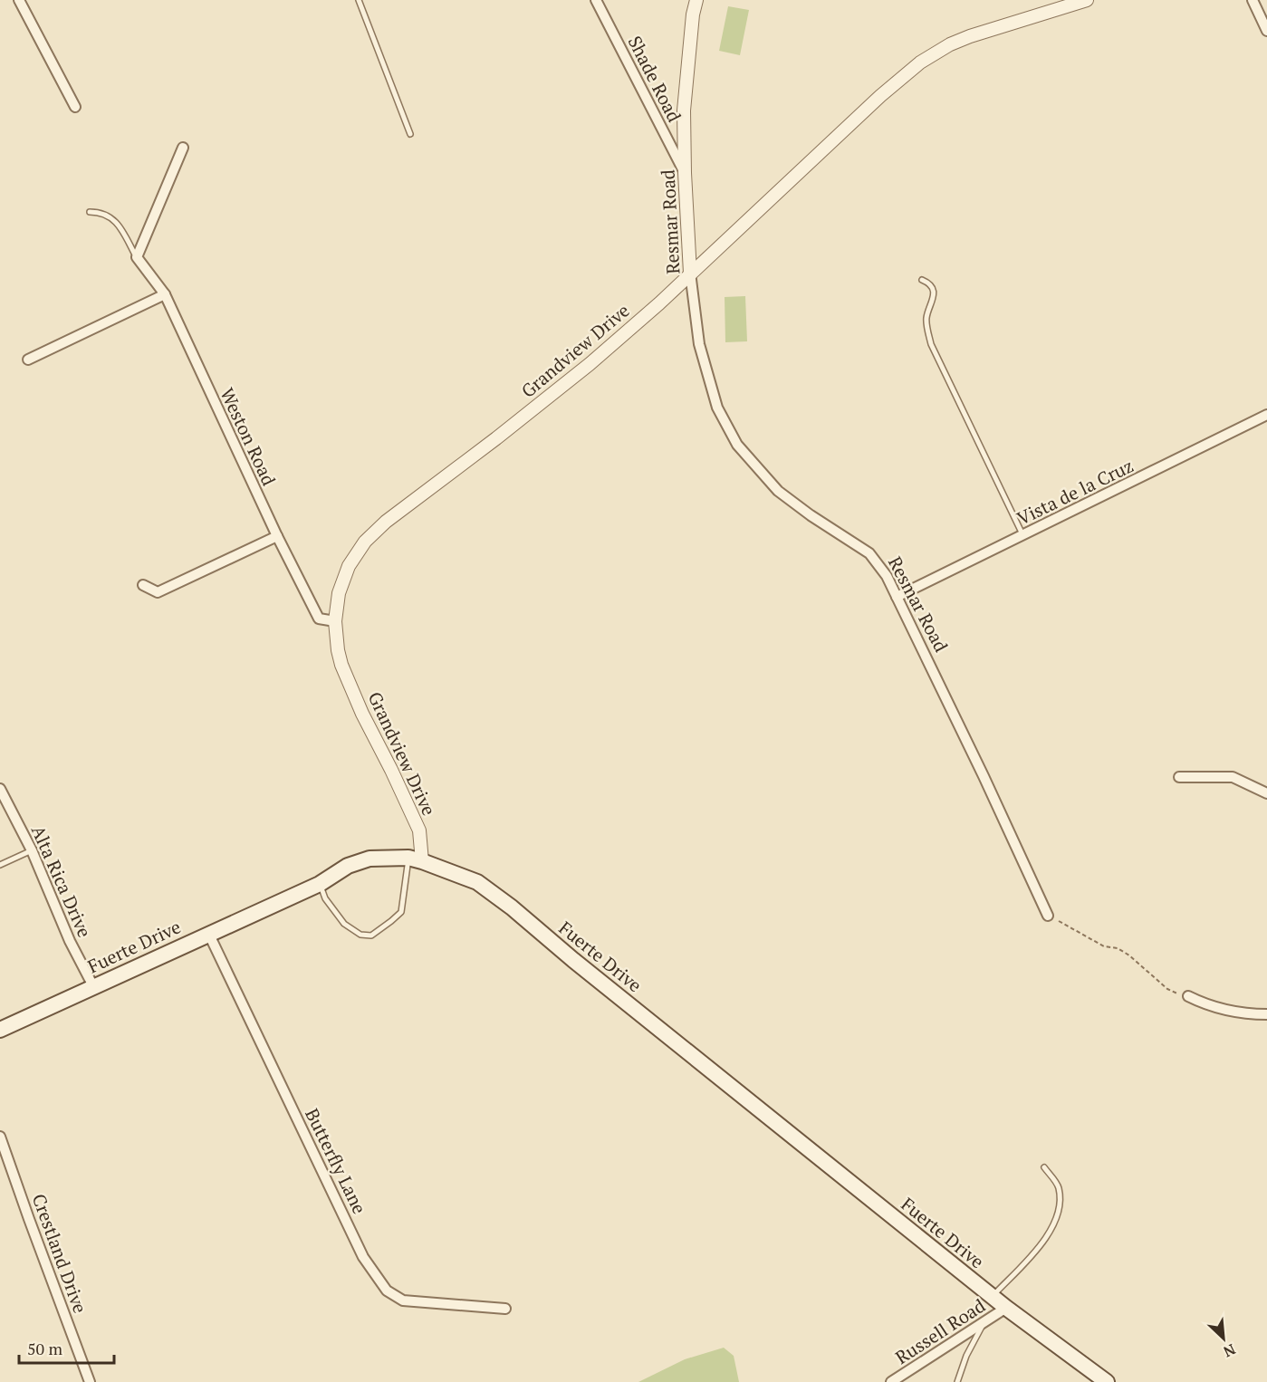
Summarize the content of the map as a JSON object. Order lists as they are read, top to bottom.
{
  "streets": {
    "main road": ["Fuerte Drive"],
    "street": [
      "Shade Road",
      "Resmar Road",
      "Grandview Drive",
      "Weston Road",
      "Vista de la Cruz",
      "Alta Rica Drive",
      "Butterfly Lane",
      "Crestland Drive",
      "Russell Road"
    ]
  },
  "crossings": [
    ["Shade Road", "Resmar Road"],
    ["Resmar Road", "Grandview Drive"],
    ["Resmar Road", "Vista de la Cruz"],
    ["Grandview Drive", "Weston Road"],
    ["Grandview Drive", "Fuerte Drive"],
    ["Alta Rica Drive", "Fuerte Drive"],
    ["Fuerte Drive", "Butterfly Lane"],
    ["Fuerte Drive", "Russell Road"]
  ],
  "scale_bar": "50 m",
  "north": "bottom right"
}
